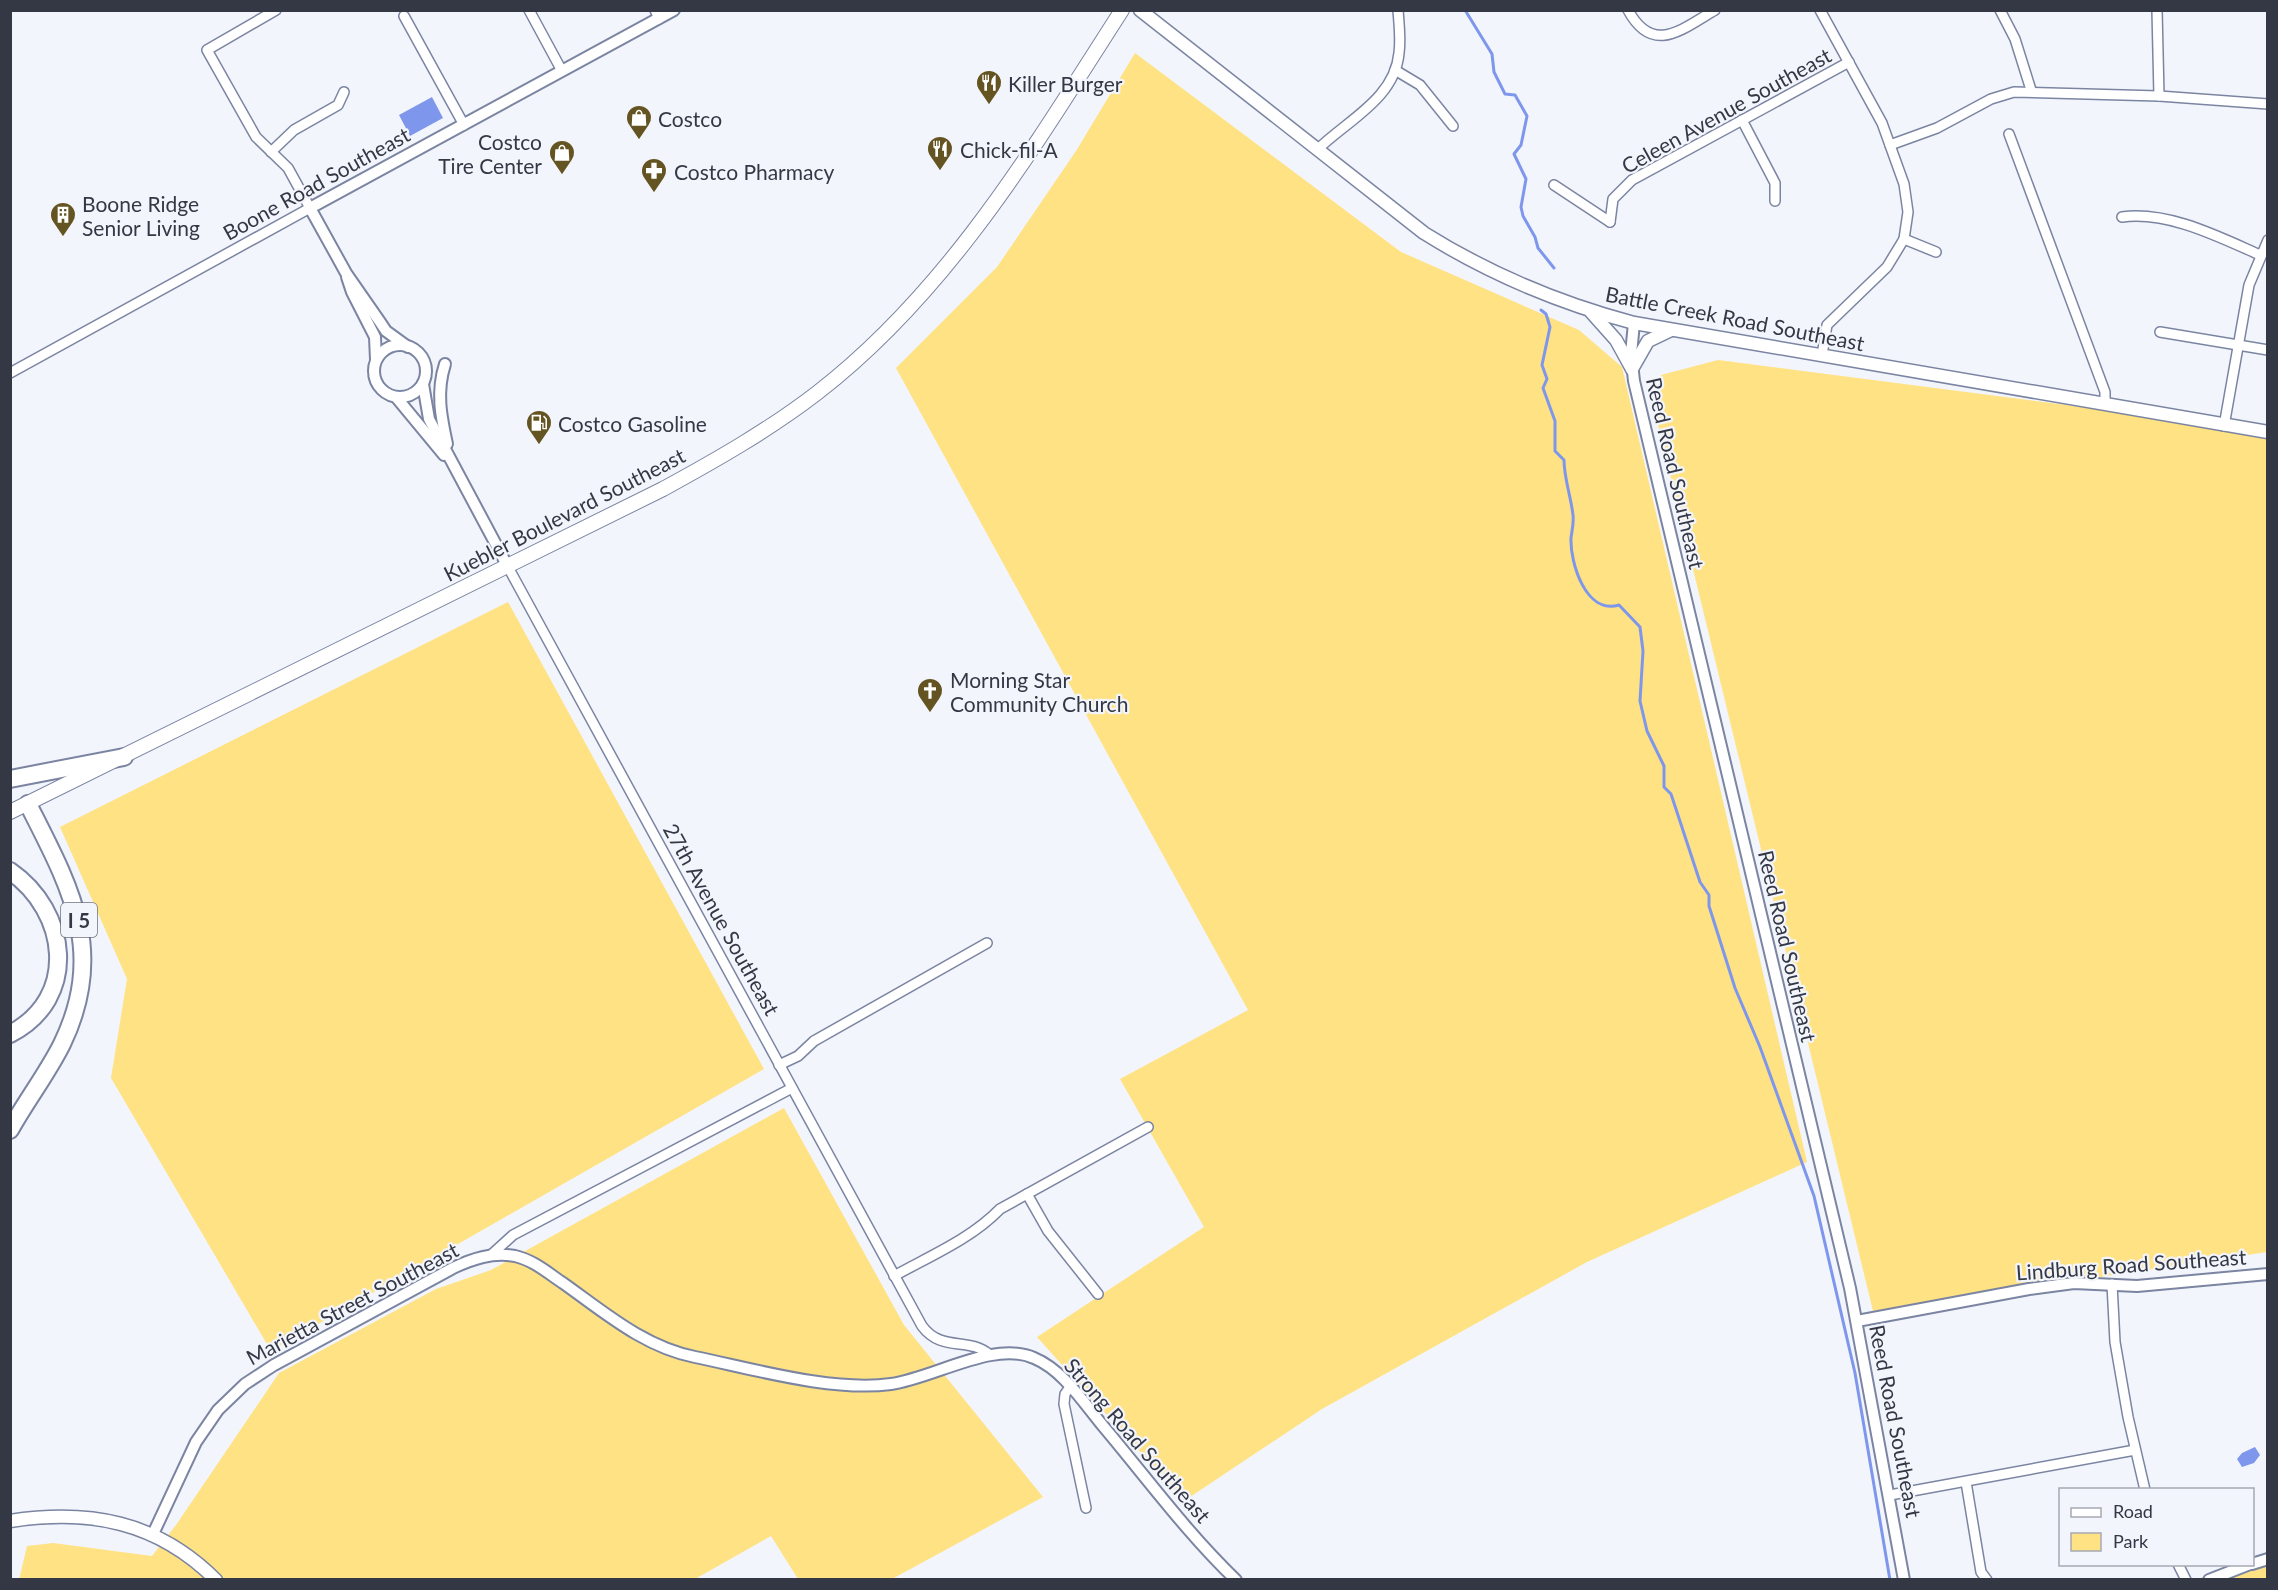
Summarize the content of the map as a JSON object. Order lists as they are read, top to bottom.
{
  "streets": {
    "highway": ["I 5"],
    "main road": ["Battle Creek Road Southeast", "Kuebler Boulevard Southeast"],
    "street": [
      "Celeen Avenue Southeast",
      "Boone Road Southeast",
      "Reed Road Southeast",
      "27th Avenue Southeast",
      "Lindburg Road Southeast",
      "Marietta Street Southeast",
      "Strong Road Southeast"
    ]
  },
  "crossings": [
    ["Battle Creek Road Southeast", "Reed Road Southeast"],
    ["Reed Road Southeast", "Lindburg Road Southeast"],
    ["Kuebler Boulevard Southeast", "27th Avenue Southeast"],
    ["Kuebler Boulevard Southeast", "I 5"],
    ["27th Avenue Southeast", "Marietta Street Southeast"],
    ["27th Avenue Southeast", "Strong Road Southeast"],
    ["Marietta Street Southeast", "Strong Road Southeast"]
  ],
  "places": {
    "restaurant": ["Killer Burger", "Chick-fil-A"],
    "shop": ["Costco", "Costco Tire Center"],
    "pharmacy": ["Costco Pharmacy"],
    "building": ["Boone Ridge Senior Living"],
    "fuel station": ["Costco Gasoline"],
    "church": ["Morning Star Community Church"]
  },
  "legend": ["Road", "Park"]
}
